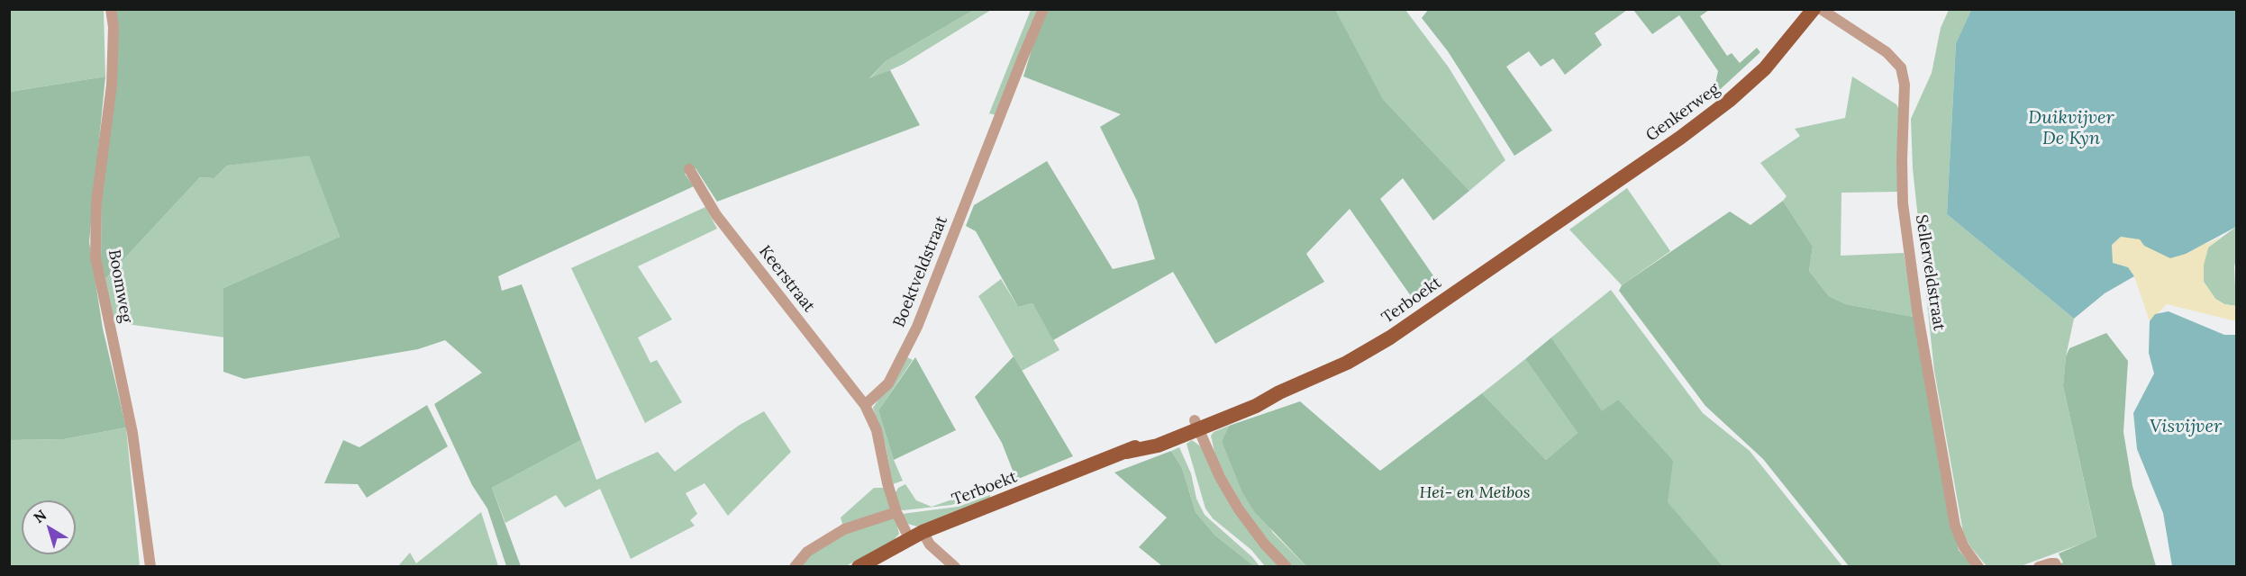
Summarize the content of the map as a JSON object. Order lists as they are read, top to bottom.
{
  "streets": {
    "main road": ["Genkerweg", "Terboekt"],
    "street": [
      "Boektveldstraat",
      "Sellerveldstraat",
      "Keerstraat",
      "Boomweg"
    ]
  },
  "crossings": [
    ["Genkerweg", "Sellerveldstraat"],
    ["Genkerweg", "Terboekt"],
    ["Boektveldstraat", "Keerstraat"]
  ],
  "water": ["Duikvijver De Kyn", "Visvijver"],
  "parks": ["Hei- en Meibos"],
  "north": "top left"
}
